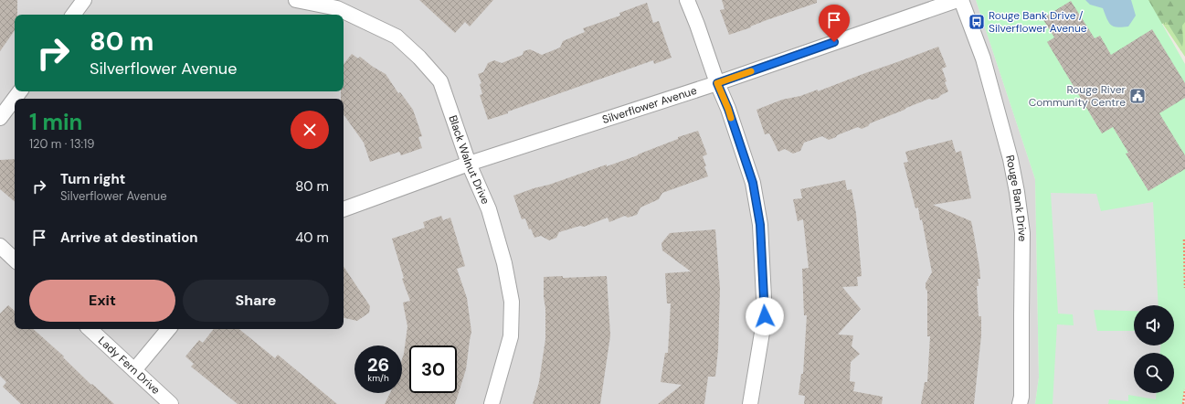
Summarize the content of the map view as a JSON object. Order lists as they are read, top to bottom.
{
  "streets": {
    "street": [
      "Silverflower Avenue",
      "Black Walnut Drive",
      "Rouge Bank Drive",
      "Lady Fern Drive"
    ]
  },
  "crossings": [
    ["Silverflower Avenue", "Black Walnut Drive"]
  ],
  "places": {
    "bus stop": ["Rouge Bank Drive / Silverflower Avenue"],
    "public building": ["Rouge River Community Centre"]
  },
  "page": {
    "turn": ["80 m", "Silverflower Avenue"],
    "heading": ["1 min", "120 m · 13:19"],
    "list": [
      {
        "name": "Turn right",
        "note": "Silverflower Avenue",
        "value": "80 m"
      },
      {
        "name": "Arrive at destination",
        "value": "40 m"
      }
    ],
    "buttons": ["Exit", "Share"],
    "speed": "26 km/h",
    "limit": "30"
  }
}
